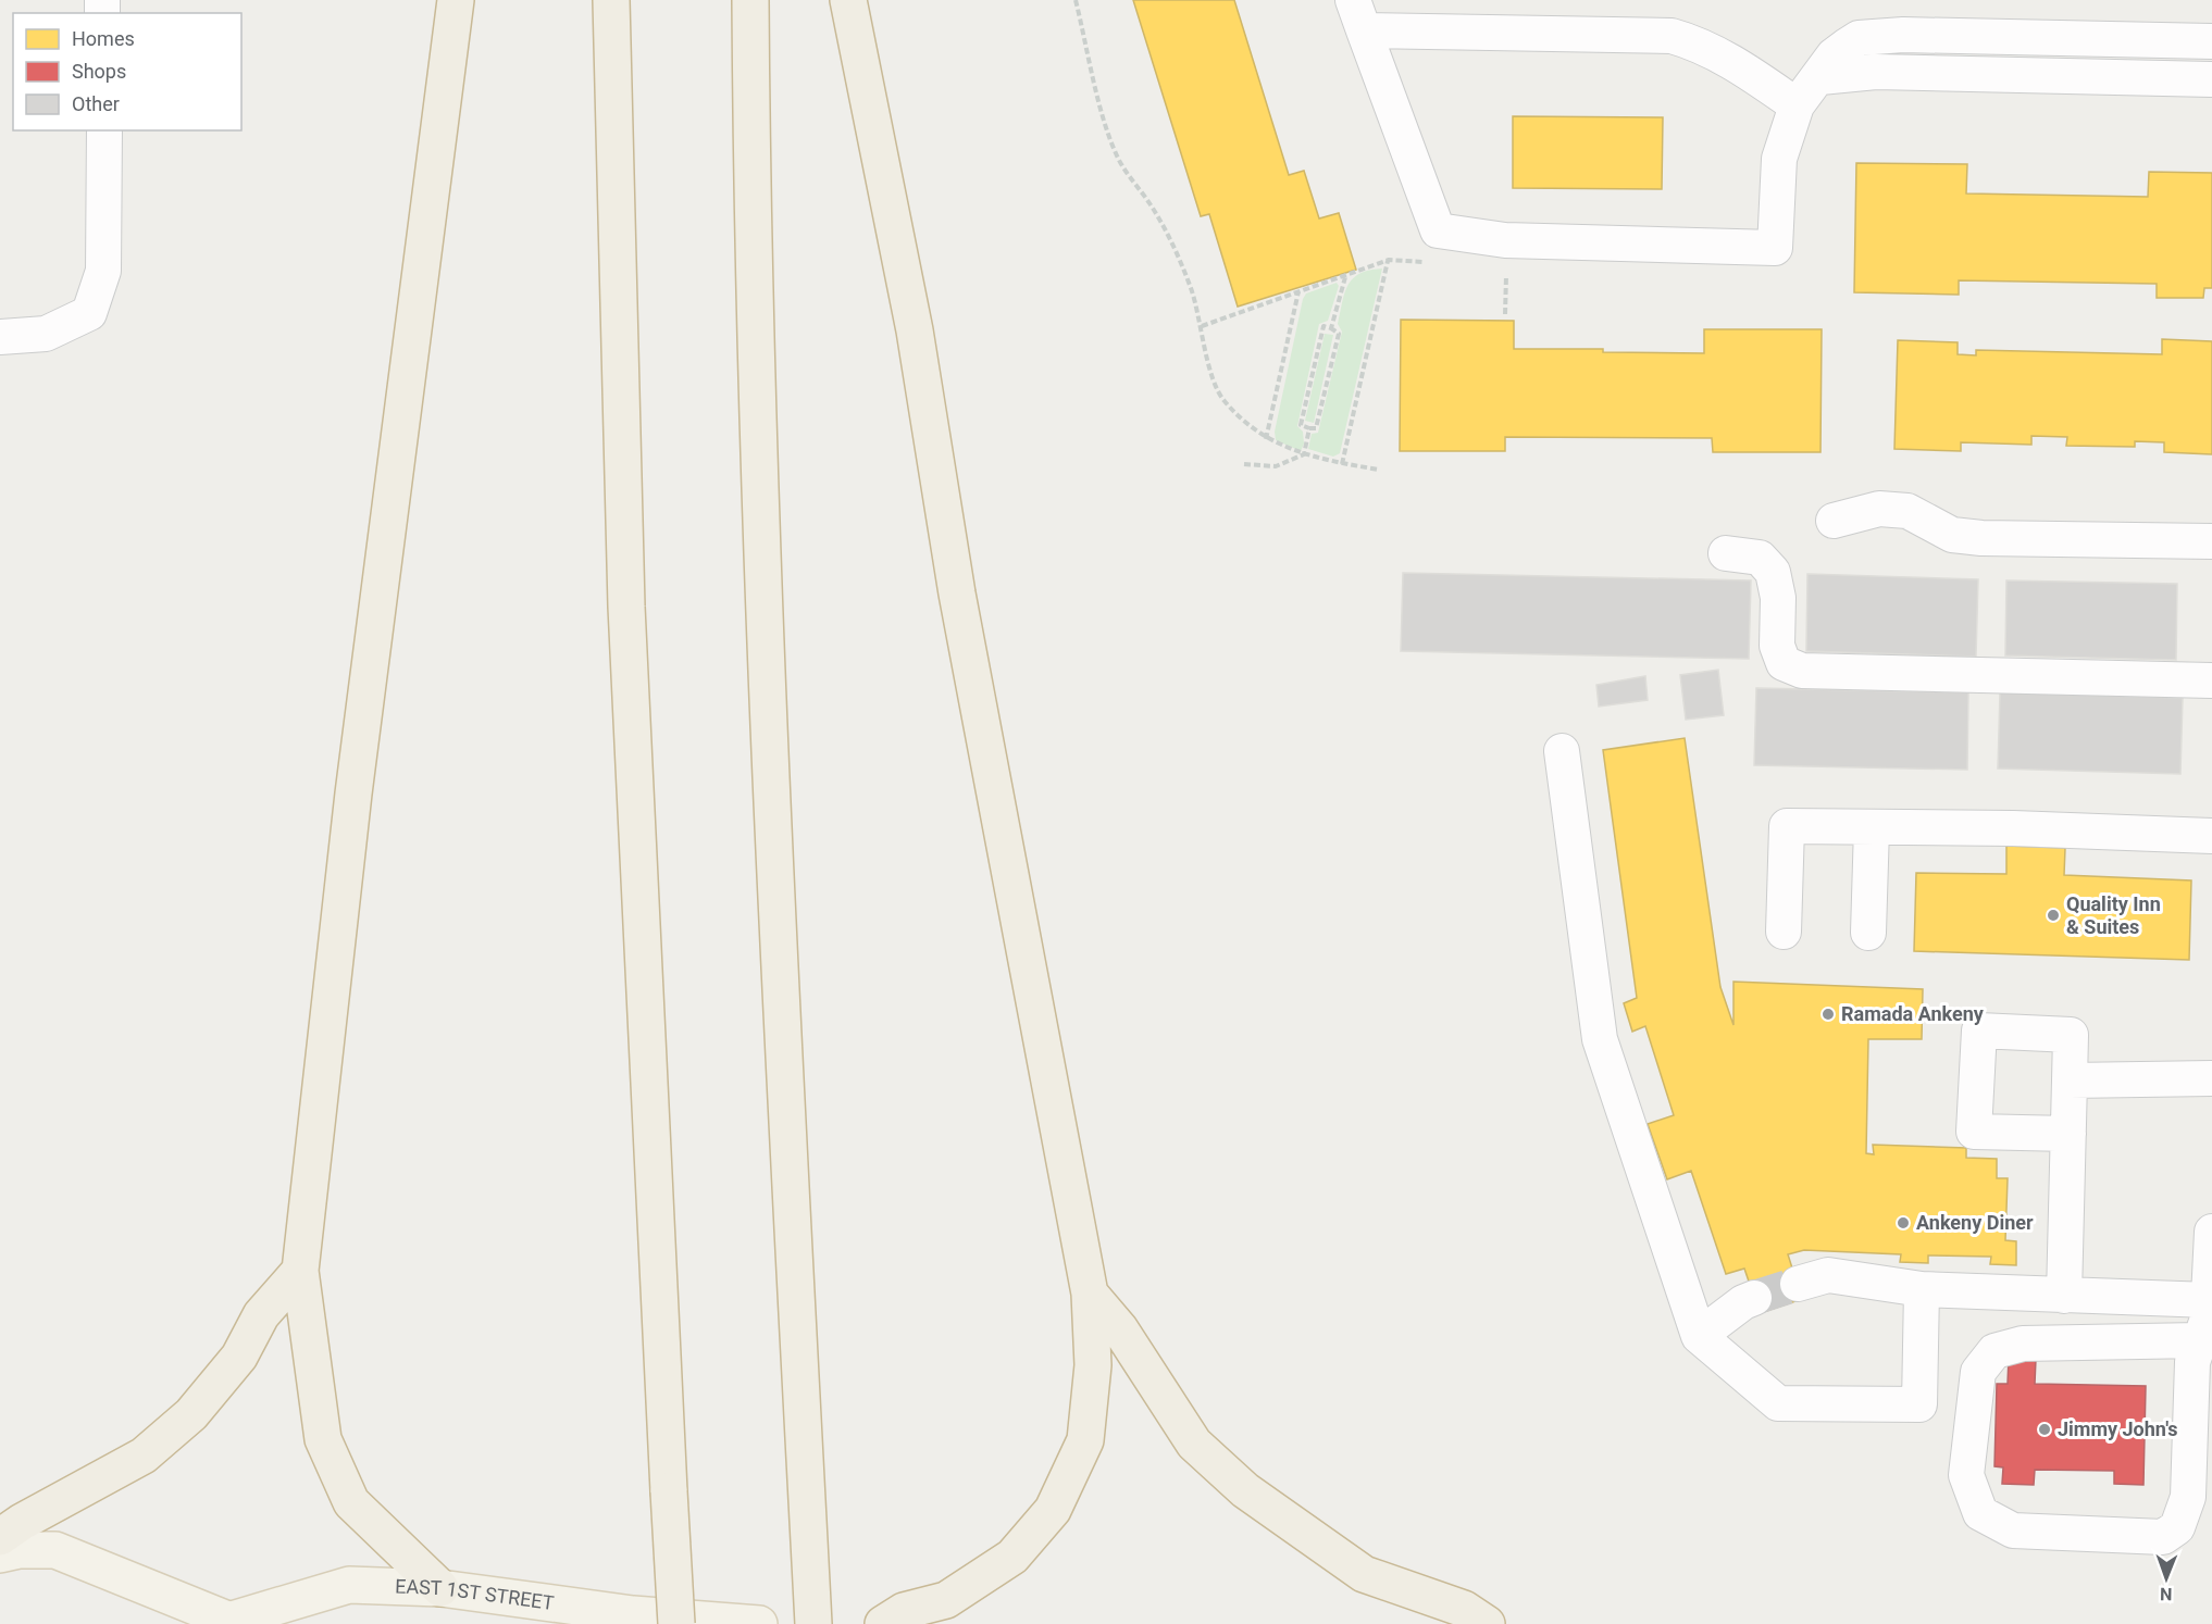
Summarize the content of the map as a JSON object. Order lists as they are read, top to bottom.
{
  "streets": {
    "main road": ["EAST 1ST STREET"]
  },
  "places": [
    "Quality Inn & Suites",
    "Ramada Ankeny",
    "Ankeny Diner",
    "Jimmy John's"
  ],
  "legend": ["Homes", "Shops", "Other"],
  "north": "bottom"
}
